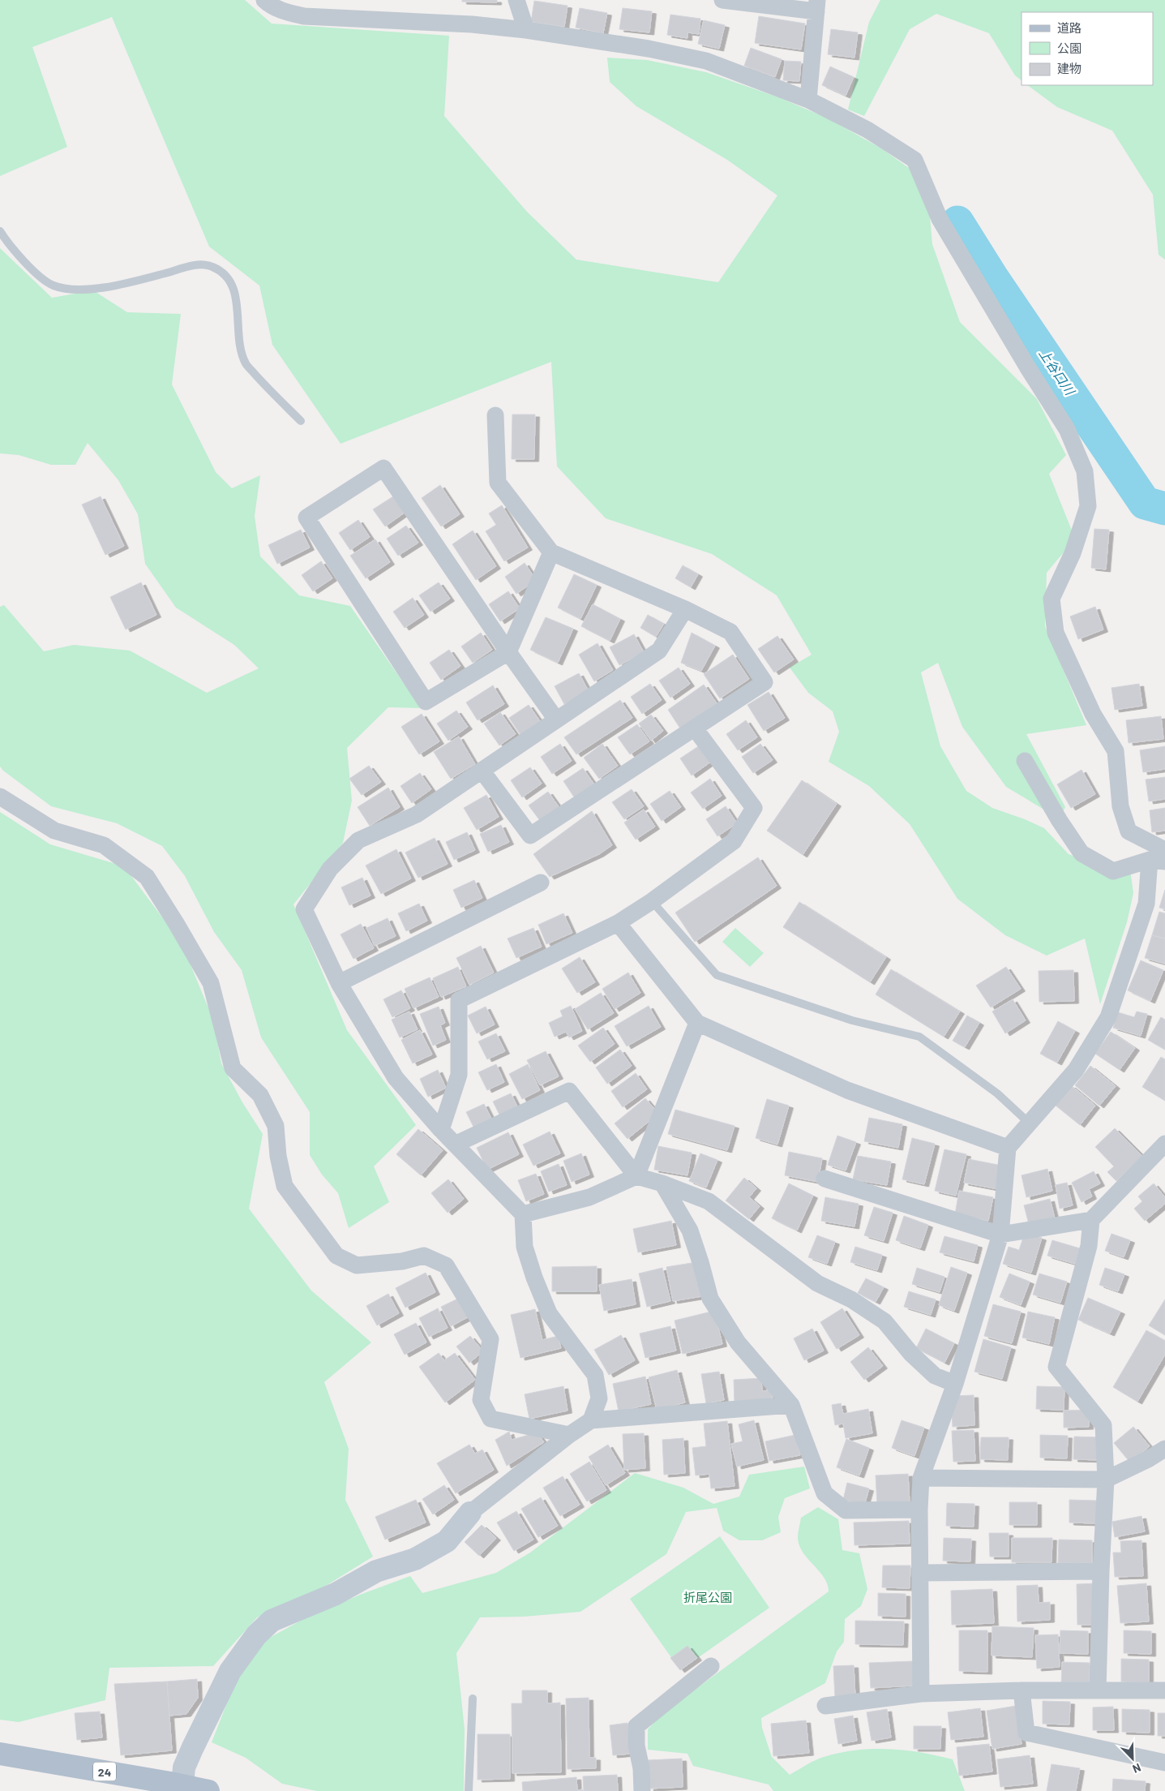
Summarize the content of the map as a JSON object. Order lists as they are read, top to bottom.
{
  "streets": {
    "main road": ["24"]
  },
  "water": ["上谷口川"],
  "parks": ["折尾公園"],
  "legend": ["道路", "公園", "建物"],
  "north": "bottom right"
}
